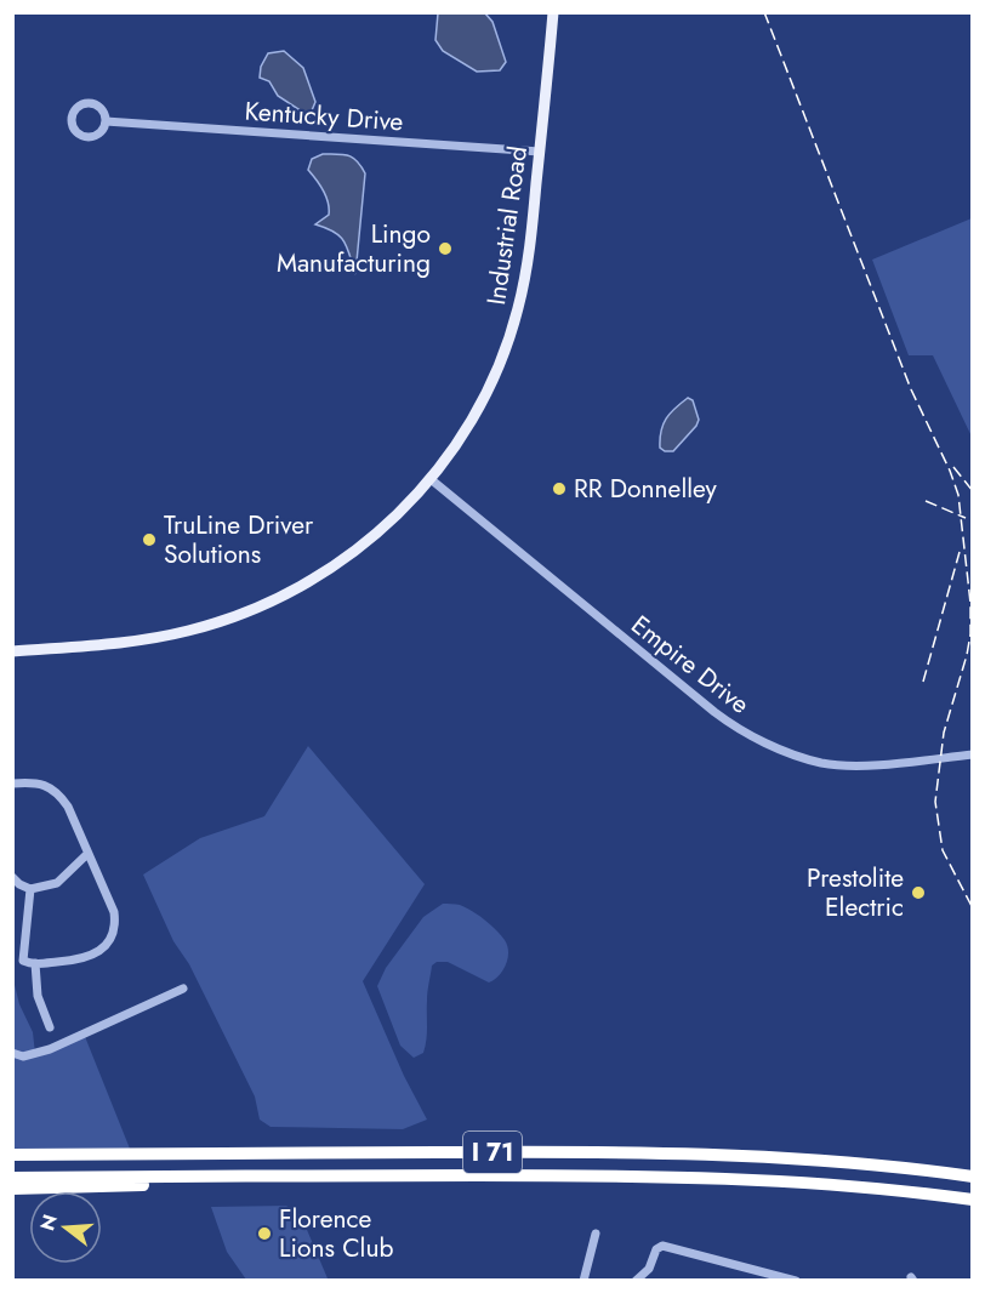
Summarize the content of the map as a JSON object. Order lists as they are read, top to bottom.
{
  "streets": {
    "highway": ["I 71"],
    "main road": ["Industrial Road"],
    "street": ["Kentucky Drive", "Empire Drive"]
  },
  "crossings": [
    ["Kentucky Drive", "Industrial Road"],
    ["Industrial Road", "Empire Drive"]
  ],
  "places": [
    "Lingo Manufacturing",
    "RR Donnelley",
    "TruLine Driver Solutions",
    "Prestolite Electric",
    "Florence Lions Club"
  ],
  "north": "left"
}
